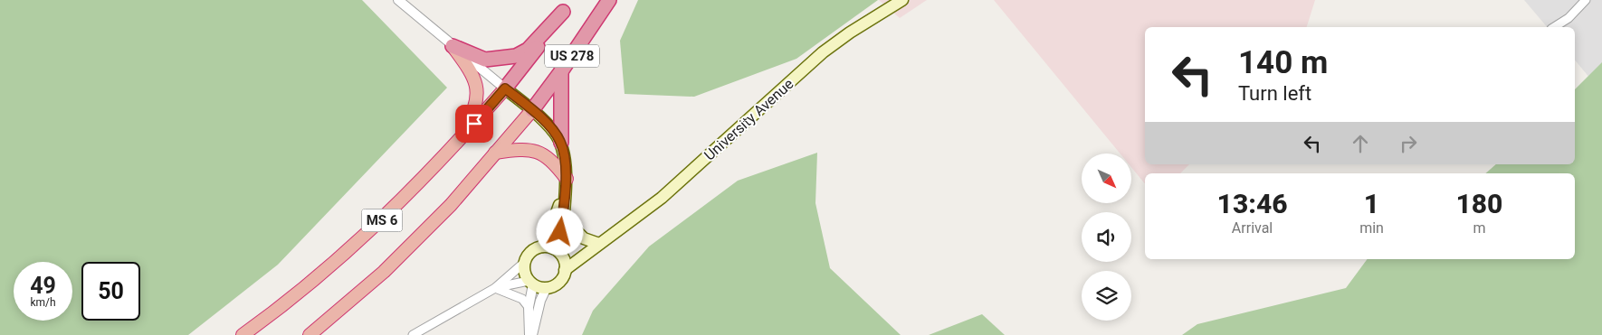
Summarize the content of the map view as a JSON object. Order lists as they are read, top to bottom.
{
  "streets": {
    "highway": ["US 278", "MS 6"],
    "main road": ["University Avenue"]
  },
  "crossings": [
    ["US 278", "MS 6"]
  ],
  "north": "bottom right",
  "page": {
    "turn": ["140 m", "Turn left"],
    "eta": [
      "13:46",
      "Arrival",
      "1",
      "min",
      "180",
      "m"
    ],
    "speed": "49 km/h",
    "limit": "50"
  }
}
